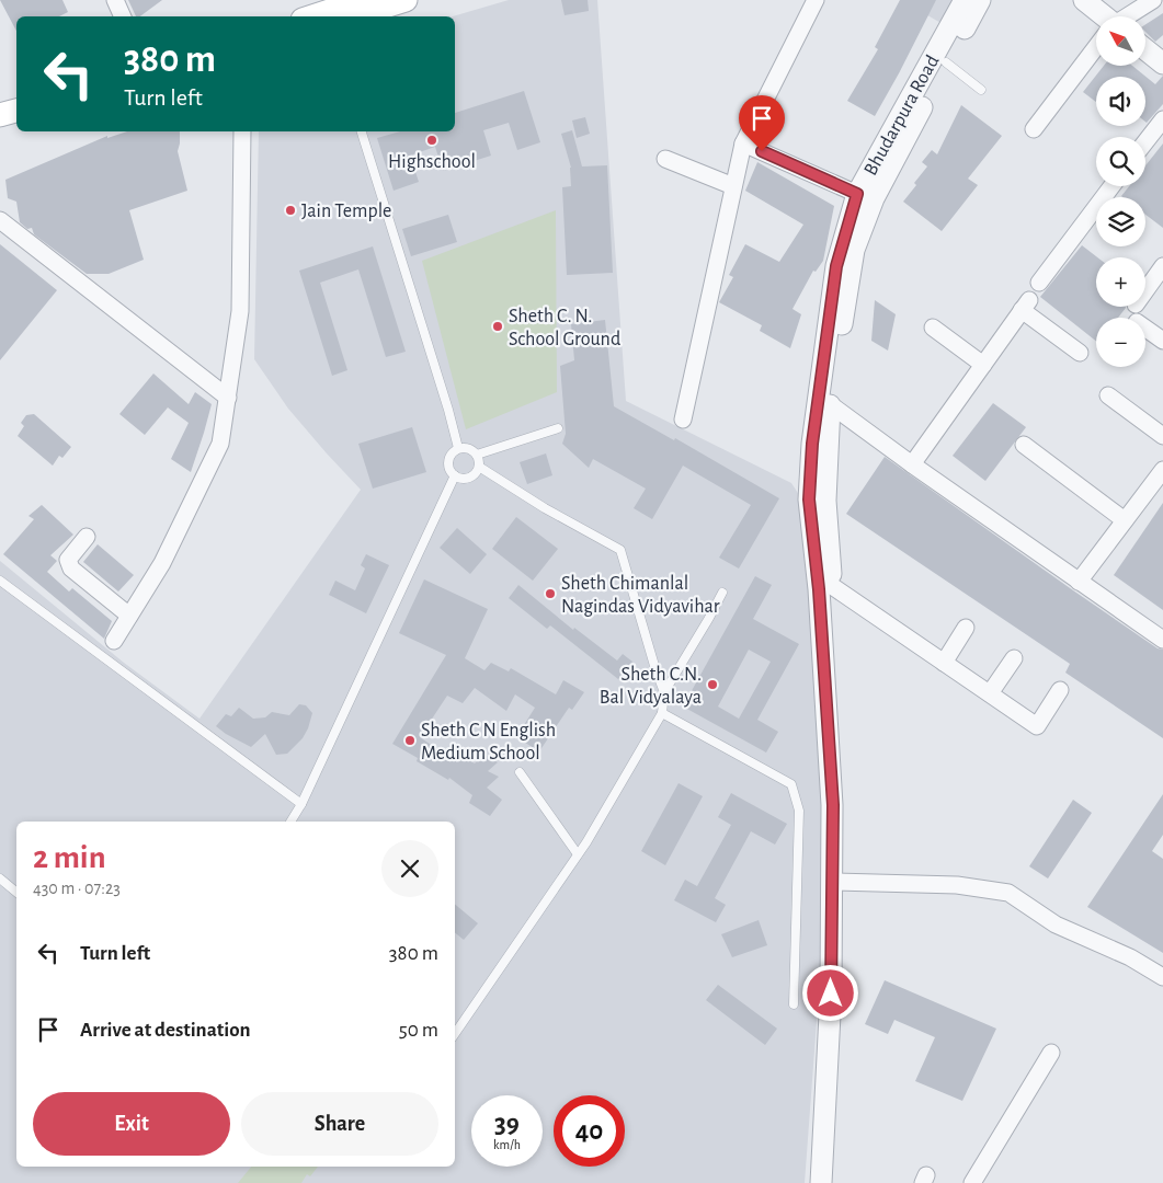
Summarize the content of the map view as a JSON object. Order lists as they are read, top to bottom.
{
  "streets": {
    "street": ["Bhudarpura Road"]
  },
  "places": [
    "Highschool",
    "Jain Temple",
    "Sheth C. N. School Ground",
    "Sheth Chimanlal Nagindas Vidyavihar",
    "Sheth C.N. Bal Vidyalaya",
    "Sheth C N English Medium School"
  ],
  "north": "top left",
  "page": {
    "map_buttons": ["+", "−"],
    "turn": ["380 m", "Turn left"],
    "heading": ["2 min", "430 m · 07:23"],
    "list": [
      {
        "name": "Turn left",
        "value": "380 m"
      },
      {
        "name": "Arrive at destination",
        "value": "50 m"
      }
    ],
    "buttons": ["Exit", "Share"],
    "speed": "39 km/h",
    "limit": "40"
  }
}
